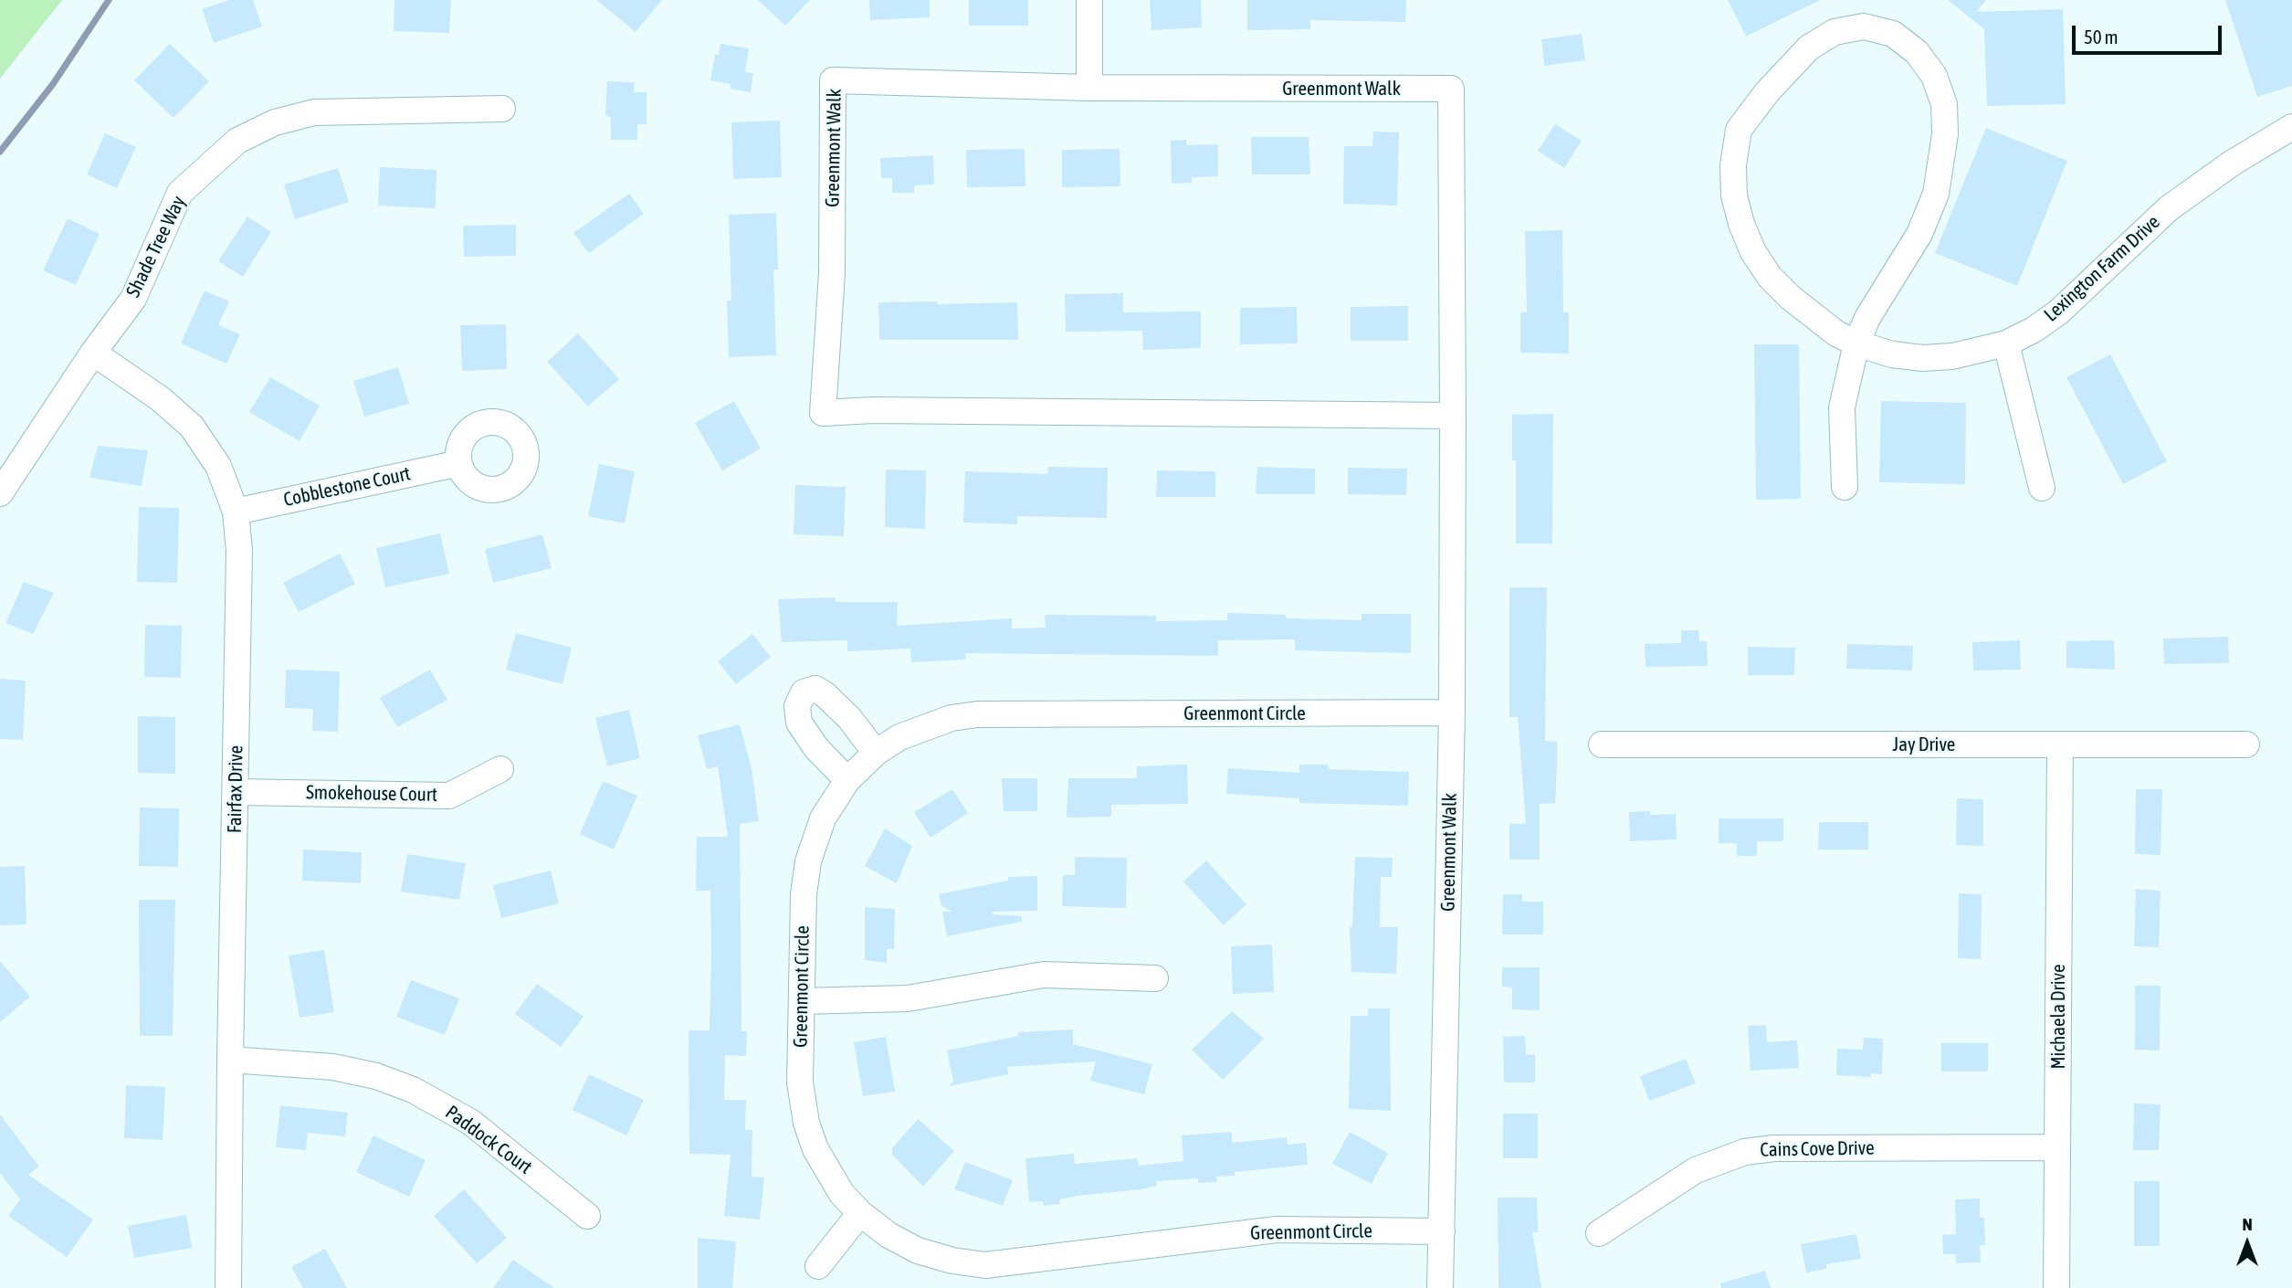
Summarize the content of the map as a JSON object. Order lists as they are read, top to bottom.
{
  "streets": {
    "street": [
      "Greenmont Walk",
      "Shade Tree Way",
      "Lexington Farm Drive",
      "Cobblestone Court",
      "Greenmont Circle",
      "Jay Drive",
      "Fairfax Drive",
      "Smokehouse Court",
      "Michaela Drive",
      "Paddock Court",
      "Cains Cove Drive"
    ]
  },
  "crossings": [
    ["Greenmont Walk", "Greenmont Circle"],
    ["Shade Tree Way", "Fairfax Drive"],
    ["Cobblestone Court", "Fairfax Drive"],
    ["Jay Drive", "Michaela Drive"],
    ["Fairfax Drive", "Smokehouse Court"],
    ["Fairfax Drive", "Paddock Court"],
    ["Michaela Drive", "Cains Cove Drive"]
  ],
  "scale_bar": "50 m",
  "north": "top"
}
